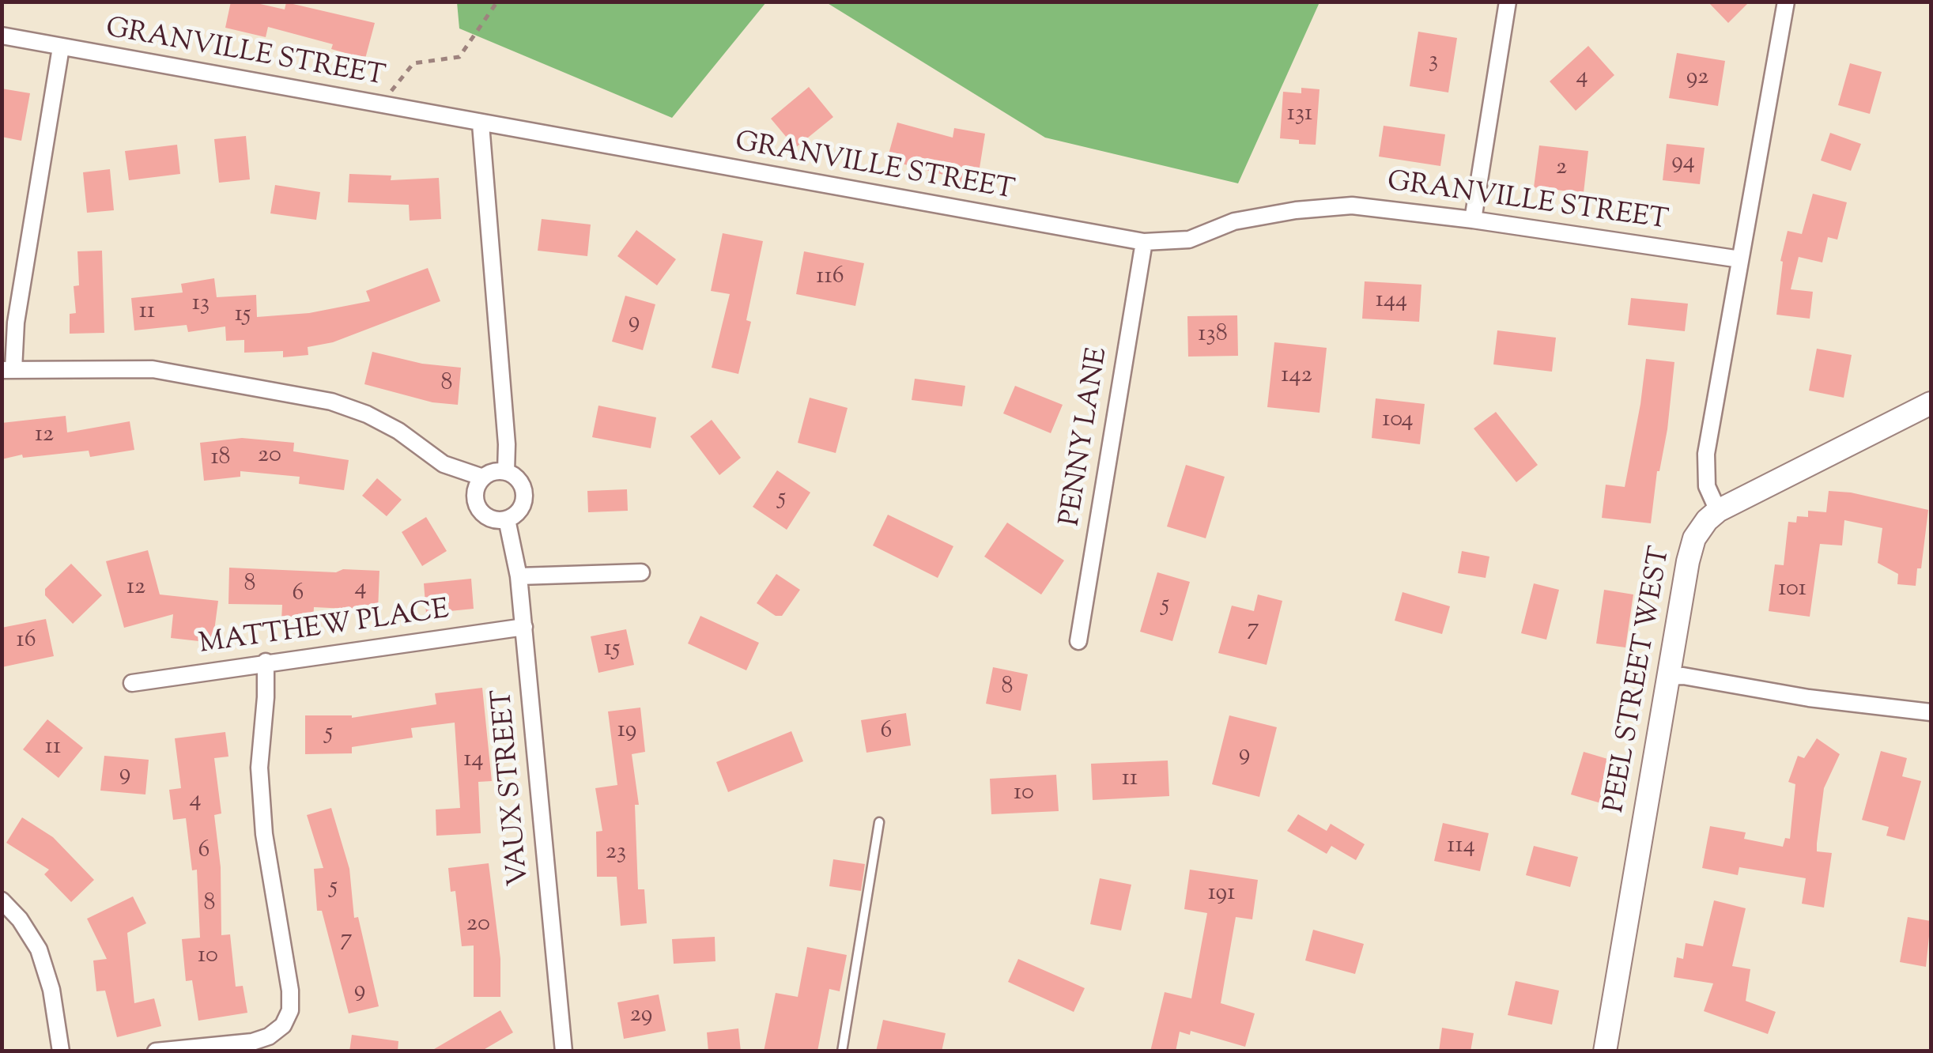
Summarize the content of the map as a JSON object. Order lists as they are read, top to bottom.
{
  "streets": {
    "street": [
      "GRANVILLE STREET",
      "PENNY LANE",
      "MATTHEW PLACE",
      "PEEL STREET WEST",
      "VAUX STREET"
    ]
  },
  "crossings": [
    ["GRANVILLE STREET", "PENNY LANE"],
    ["MATTHEW PLACE", "VAUX STREET"]
  ],
  "house_numbers": [
    "3",
    "4",
    "92",
    "131",
    "94",
    "2",
    "116",
    "144",
    "13",
    "11",
    "15",
    "9",
    "138",
    "142",
    "8",
    "104",
    "12",
    "20",
    "18",
    "5",
    "8",
    "12",
    "4",
    "101",
    "6",
    "5",
    "7",
    "16",
    "15",
    "8",
    "19",
    "6",
    "5",
    "11",
    "9",
    "14",
    "9",
    "11",
    "10",
    "4",
    "114",
    "6",
    "23",
    "5",
    "191",
    "8",
    "20",
    "7",
    "10",
    "9",
    "29"
  ]
}
